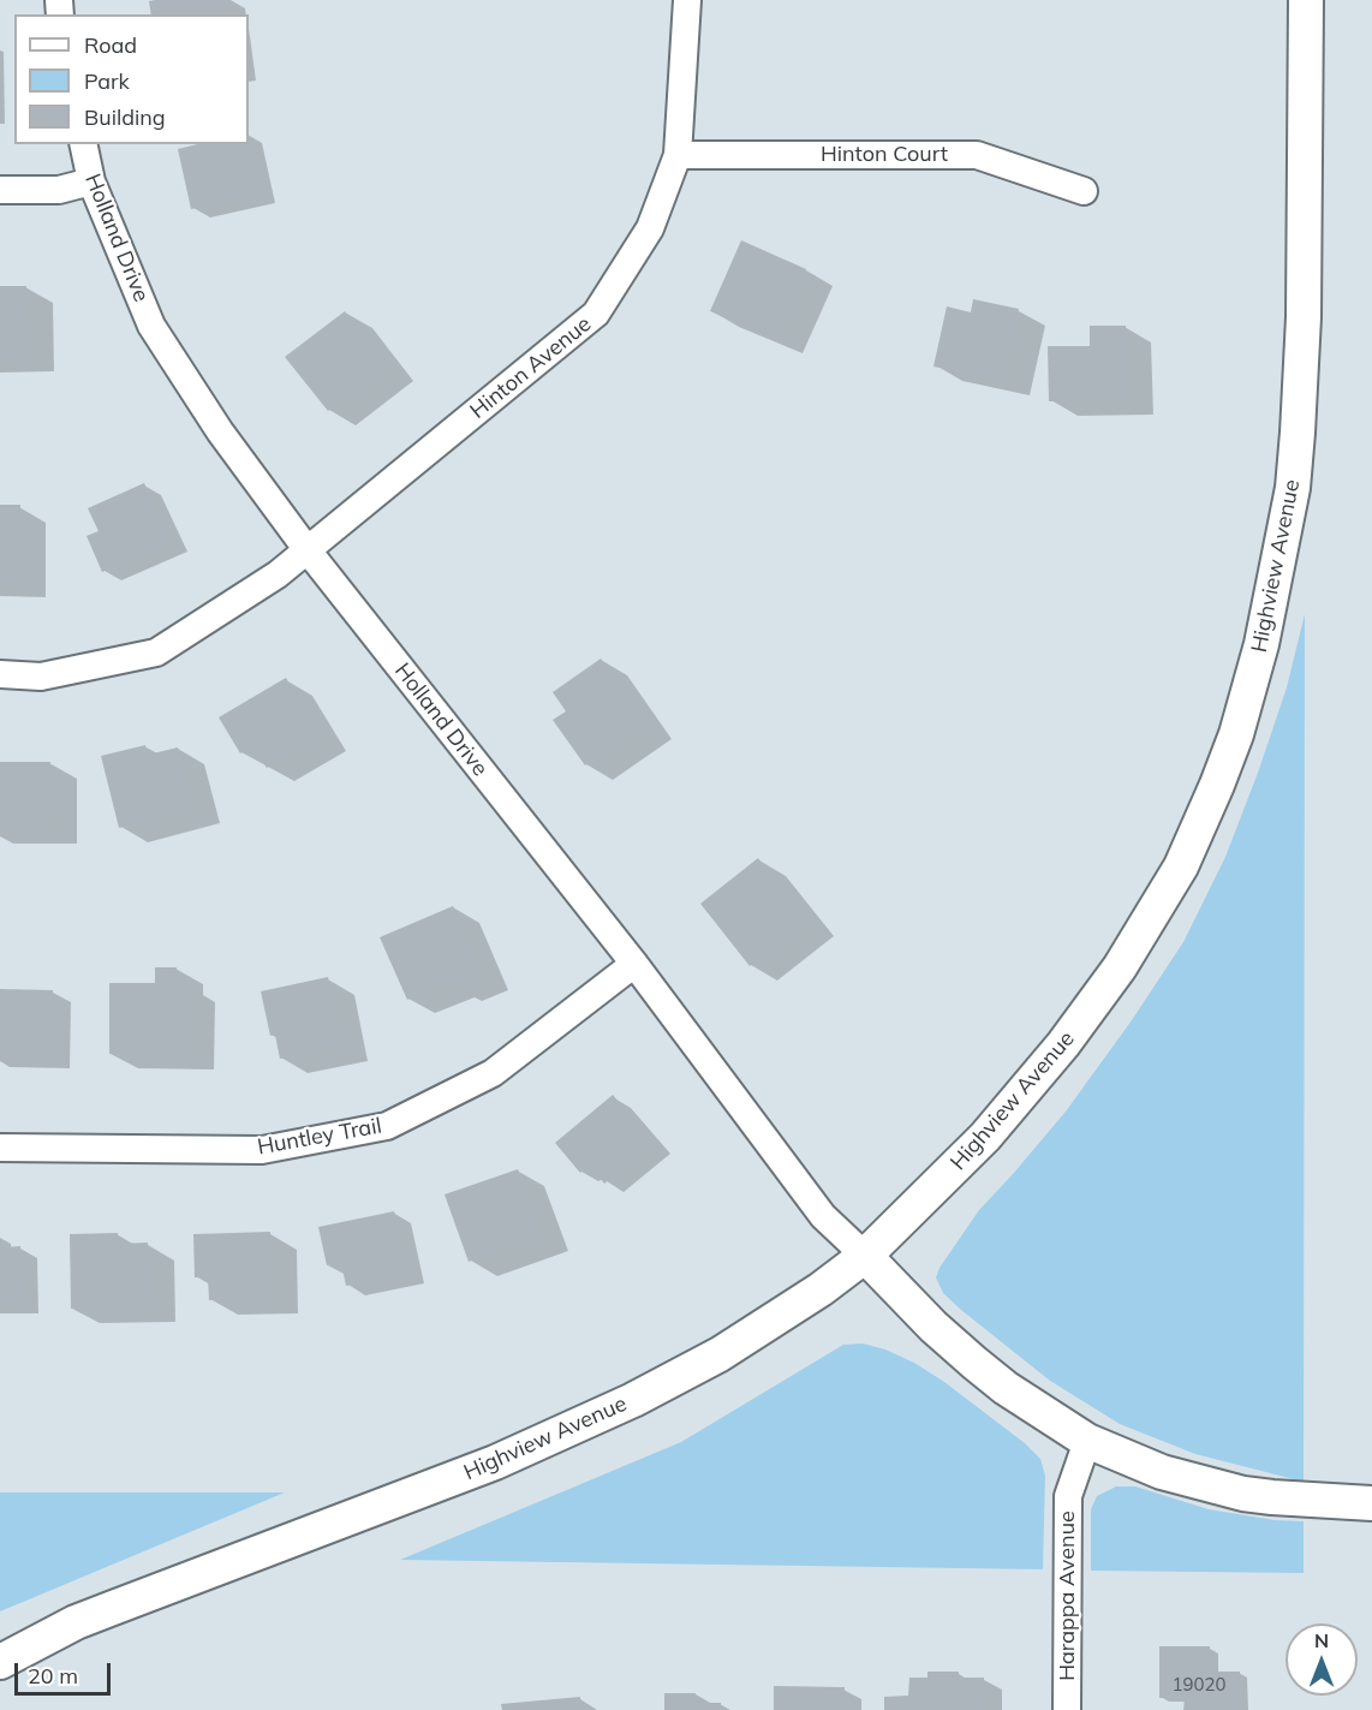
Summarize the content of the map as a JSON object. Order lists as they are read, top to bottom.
{
  "streets": {
    "street": [
      "Hinton Court",
      "Holland Drive",
      "Hinton Avenue",
      "Highview Avenue",
      "Huntley Trail",
      "Harappa Avenue"
    ]
  },
  "crossings": [
    ["Hinton Court", "Hinton Avenue"],
    ["Holland Drive", "Hinton Avenue"],
    ["Holland Drive", "Highview Avenue"],
    ["Holland Drive", "Huntley Trail"]
  ],
  "house_numbers": ["19020"],
  "legend": ["Road", "Park", "Building"],
  "scale_bar": "20 m",
  "north": "top"
}
